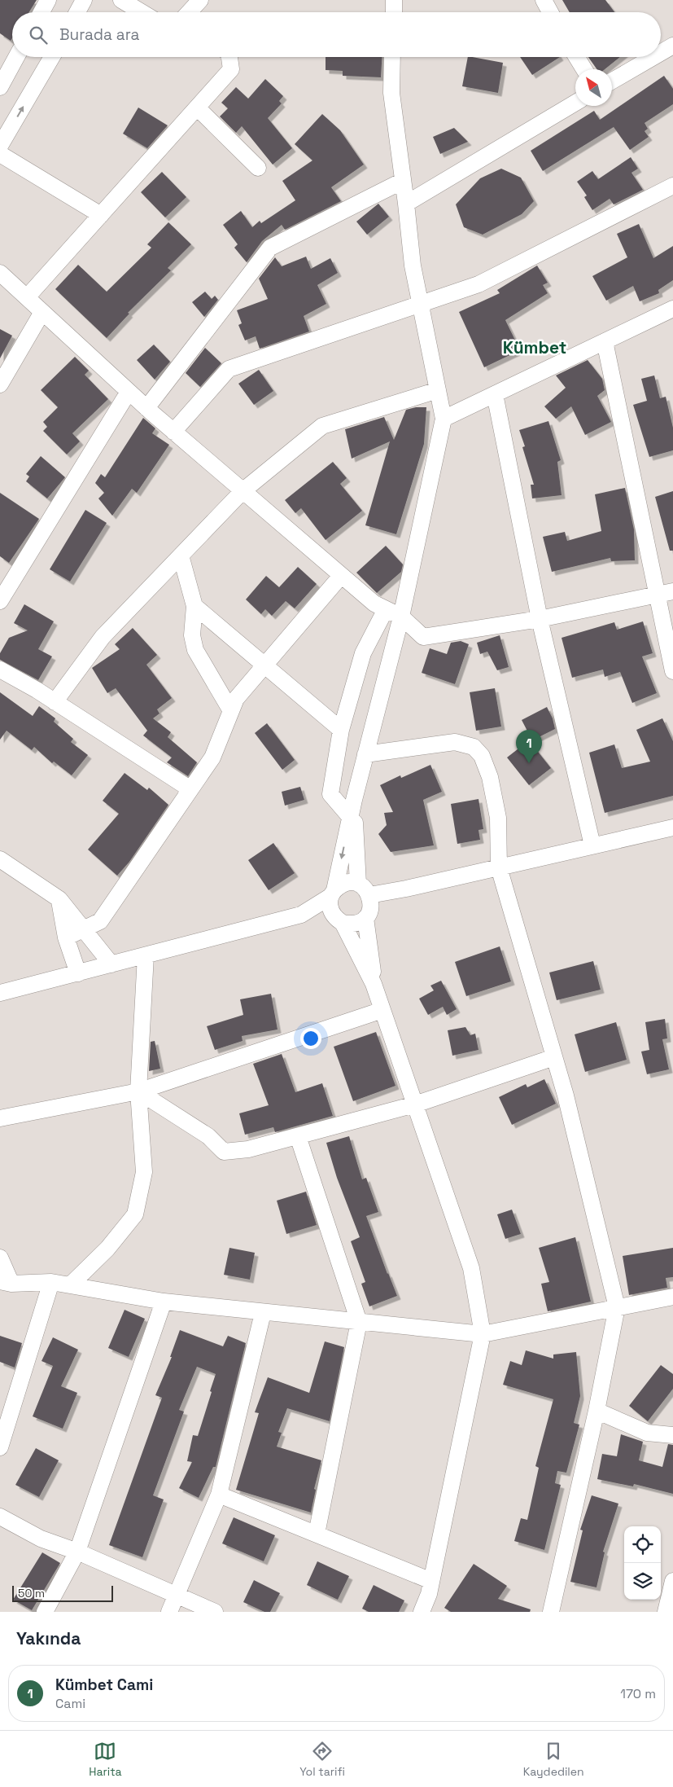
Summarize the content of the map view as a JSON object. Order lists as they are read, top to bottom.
{
  "districts": ["Kümbet"],
  "scale_bar": "50 m",
  "north": "top left",
  "page": {
    "search": "Burada ara",
    "pins": "1",
    "scale": "50 m",
    "heading": "Yakında",
    "list": [
      {
        "mark": "1",
        "name": "Kümbet Cami",
        "note": "Cami",
        "value": "170 m"
      }
    ],
    "nav": ["Harita", "Yol tarifi", "Kaydedilen"]
  }
}
